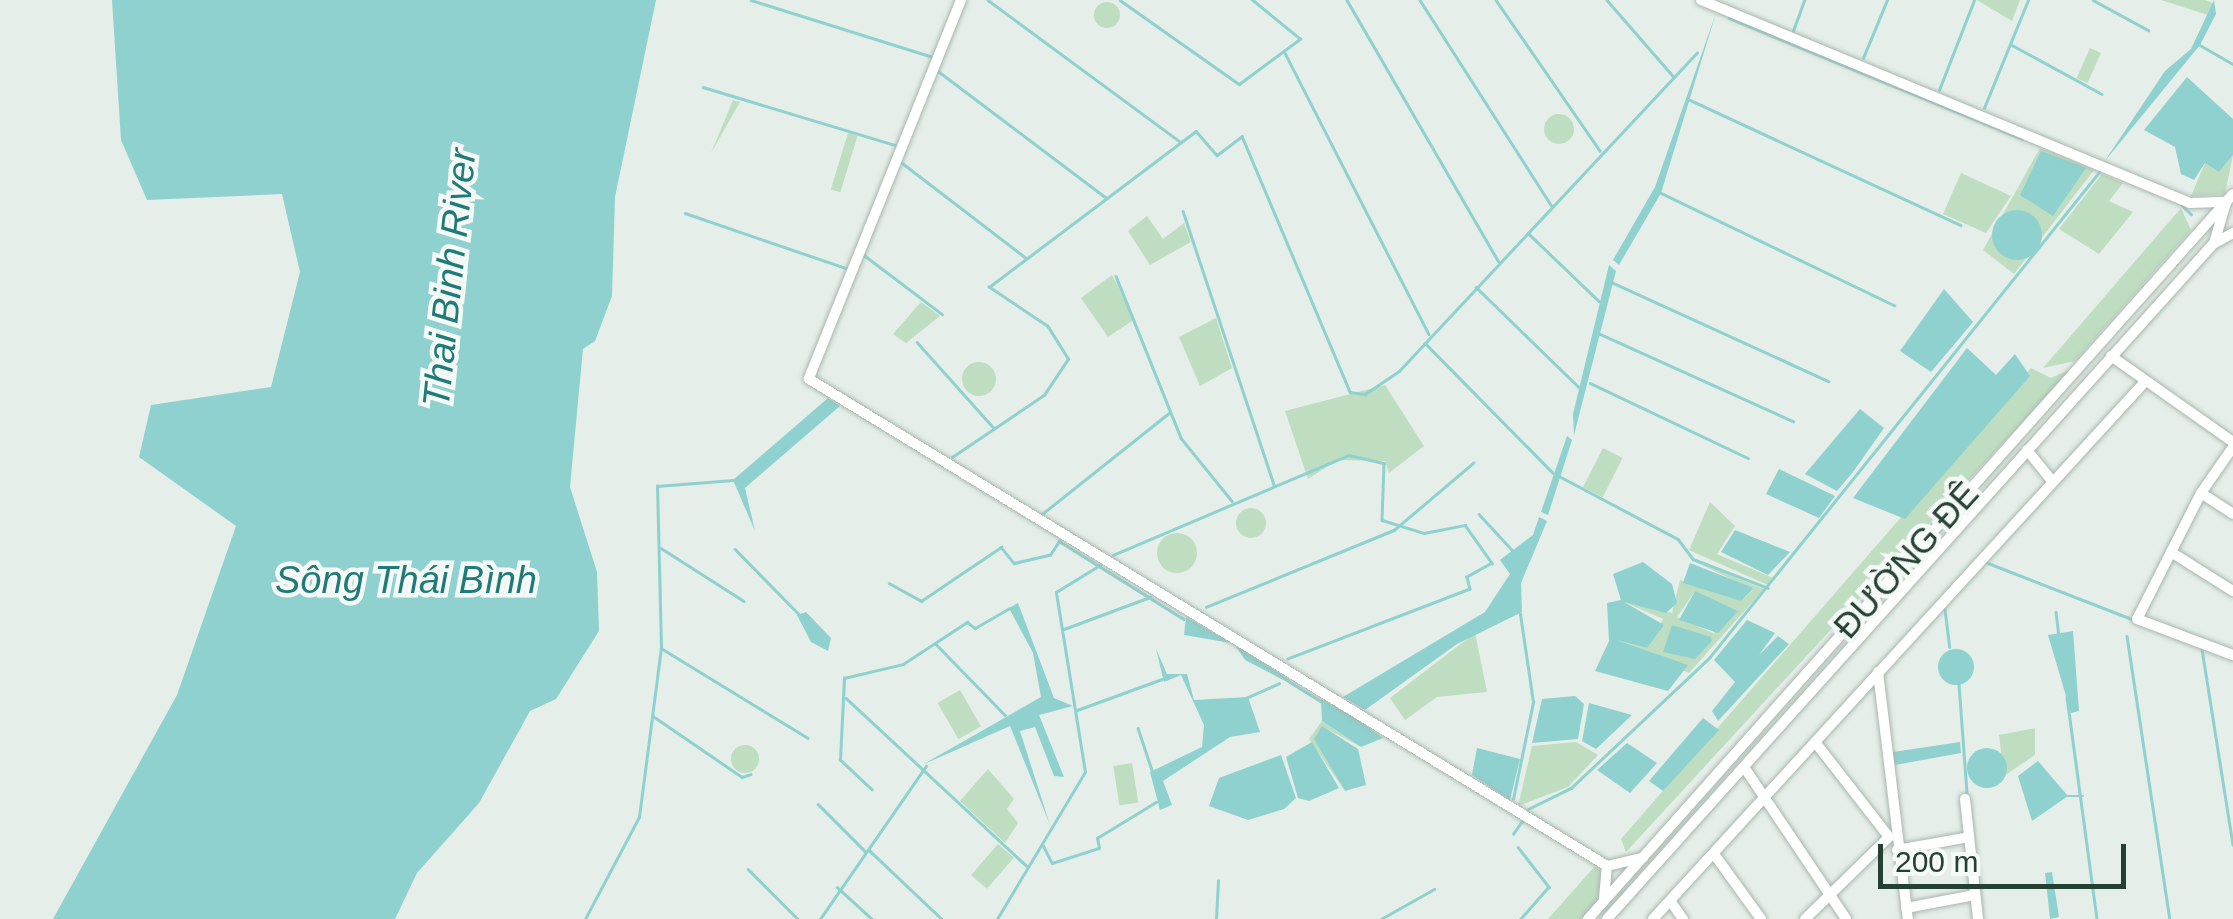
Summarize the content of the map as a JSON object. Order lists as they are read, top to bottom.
{
  "streets": {
    "street": ["ĐƯỜNG ĐÊ"]
  },
  "water": ["Thai Binh River", "Sông Thái Bình"],
  "scale_bar": "200 m"
}
